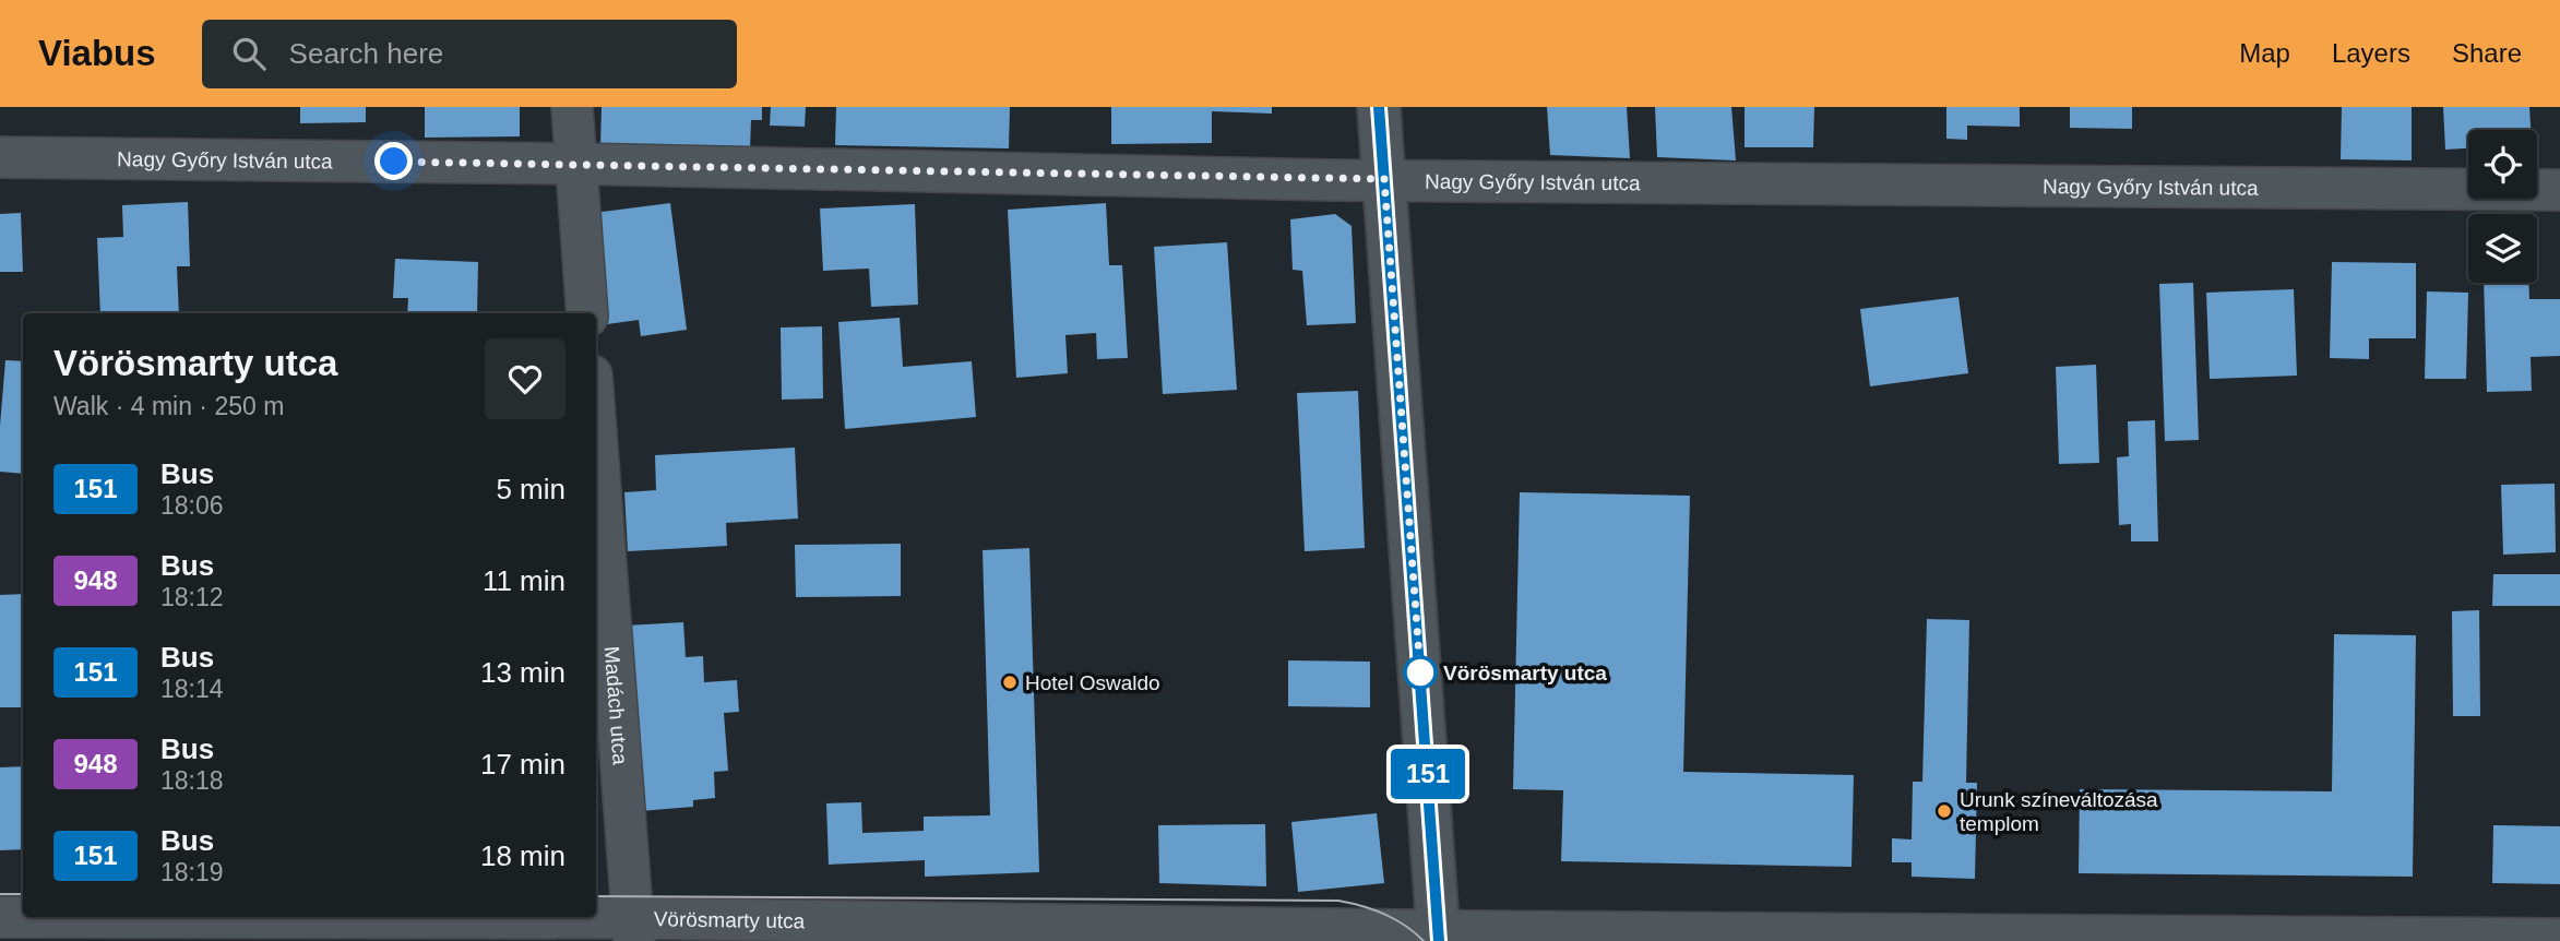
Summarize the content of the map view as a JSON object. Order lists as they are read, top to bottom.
{
  "streets": {
    "street": ["Nagy Győry István utca", "Madách utca", "Vörösmarty utca"]
  },
  "crossings": [
    ["Madách utca", "Vörösmarty utca"]
  ],
  "places": ["Vörösmarty utca", "Hotel Oswaldo", "Urunk színeváltozása templom"],
  "lines": ["bus line 151"],
  "page": {
    "header": "Viabus",
    "search": "Search here",
    "nav": ["Map", "Layers", "Share"],
    "on_map": "151",
    "heading": ["Vörösmarty utca", "Walk · 4 min · 250 m"],
    "list": [
      {
        "mark": "151",
        "name": "Bus",
        "note": "18:06",
        "value": "5 min"
      },
      {
        "mark": "948",
        "name": "Bus",
        "note": "18:12",
        "value": "11 min"
      },
      {
        "mark": "151",
        "name": "Bus",
        "note": "18:14",
        "value": "13 min"
      },
      {
        "mark": "948",
        "name": "Bus",
        "note": "18:18",
        "value": "17 min"
      },
      {
        "mark": "151",
        "name": "Bus",
        "note": "18:19",
        "value": "18 min"
      }
    ]
  }
}
